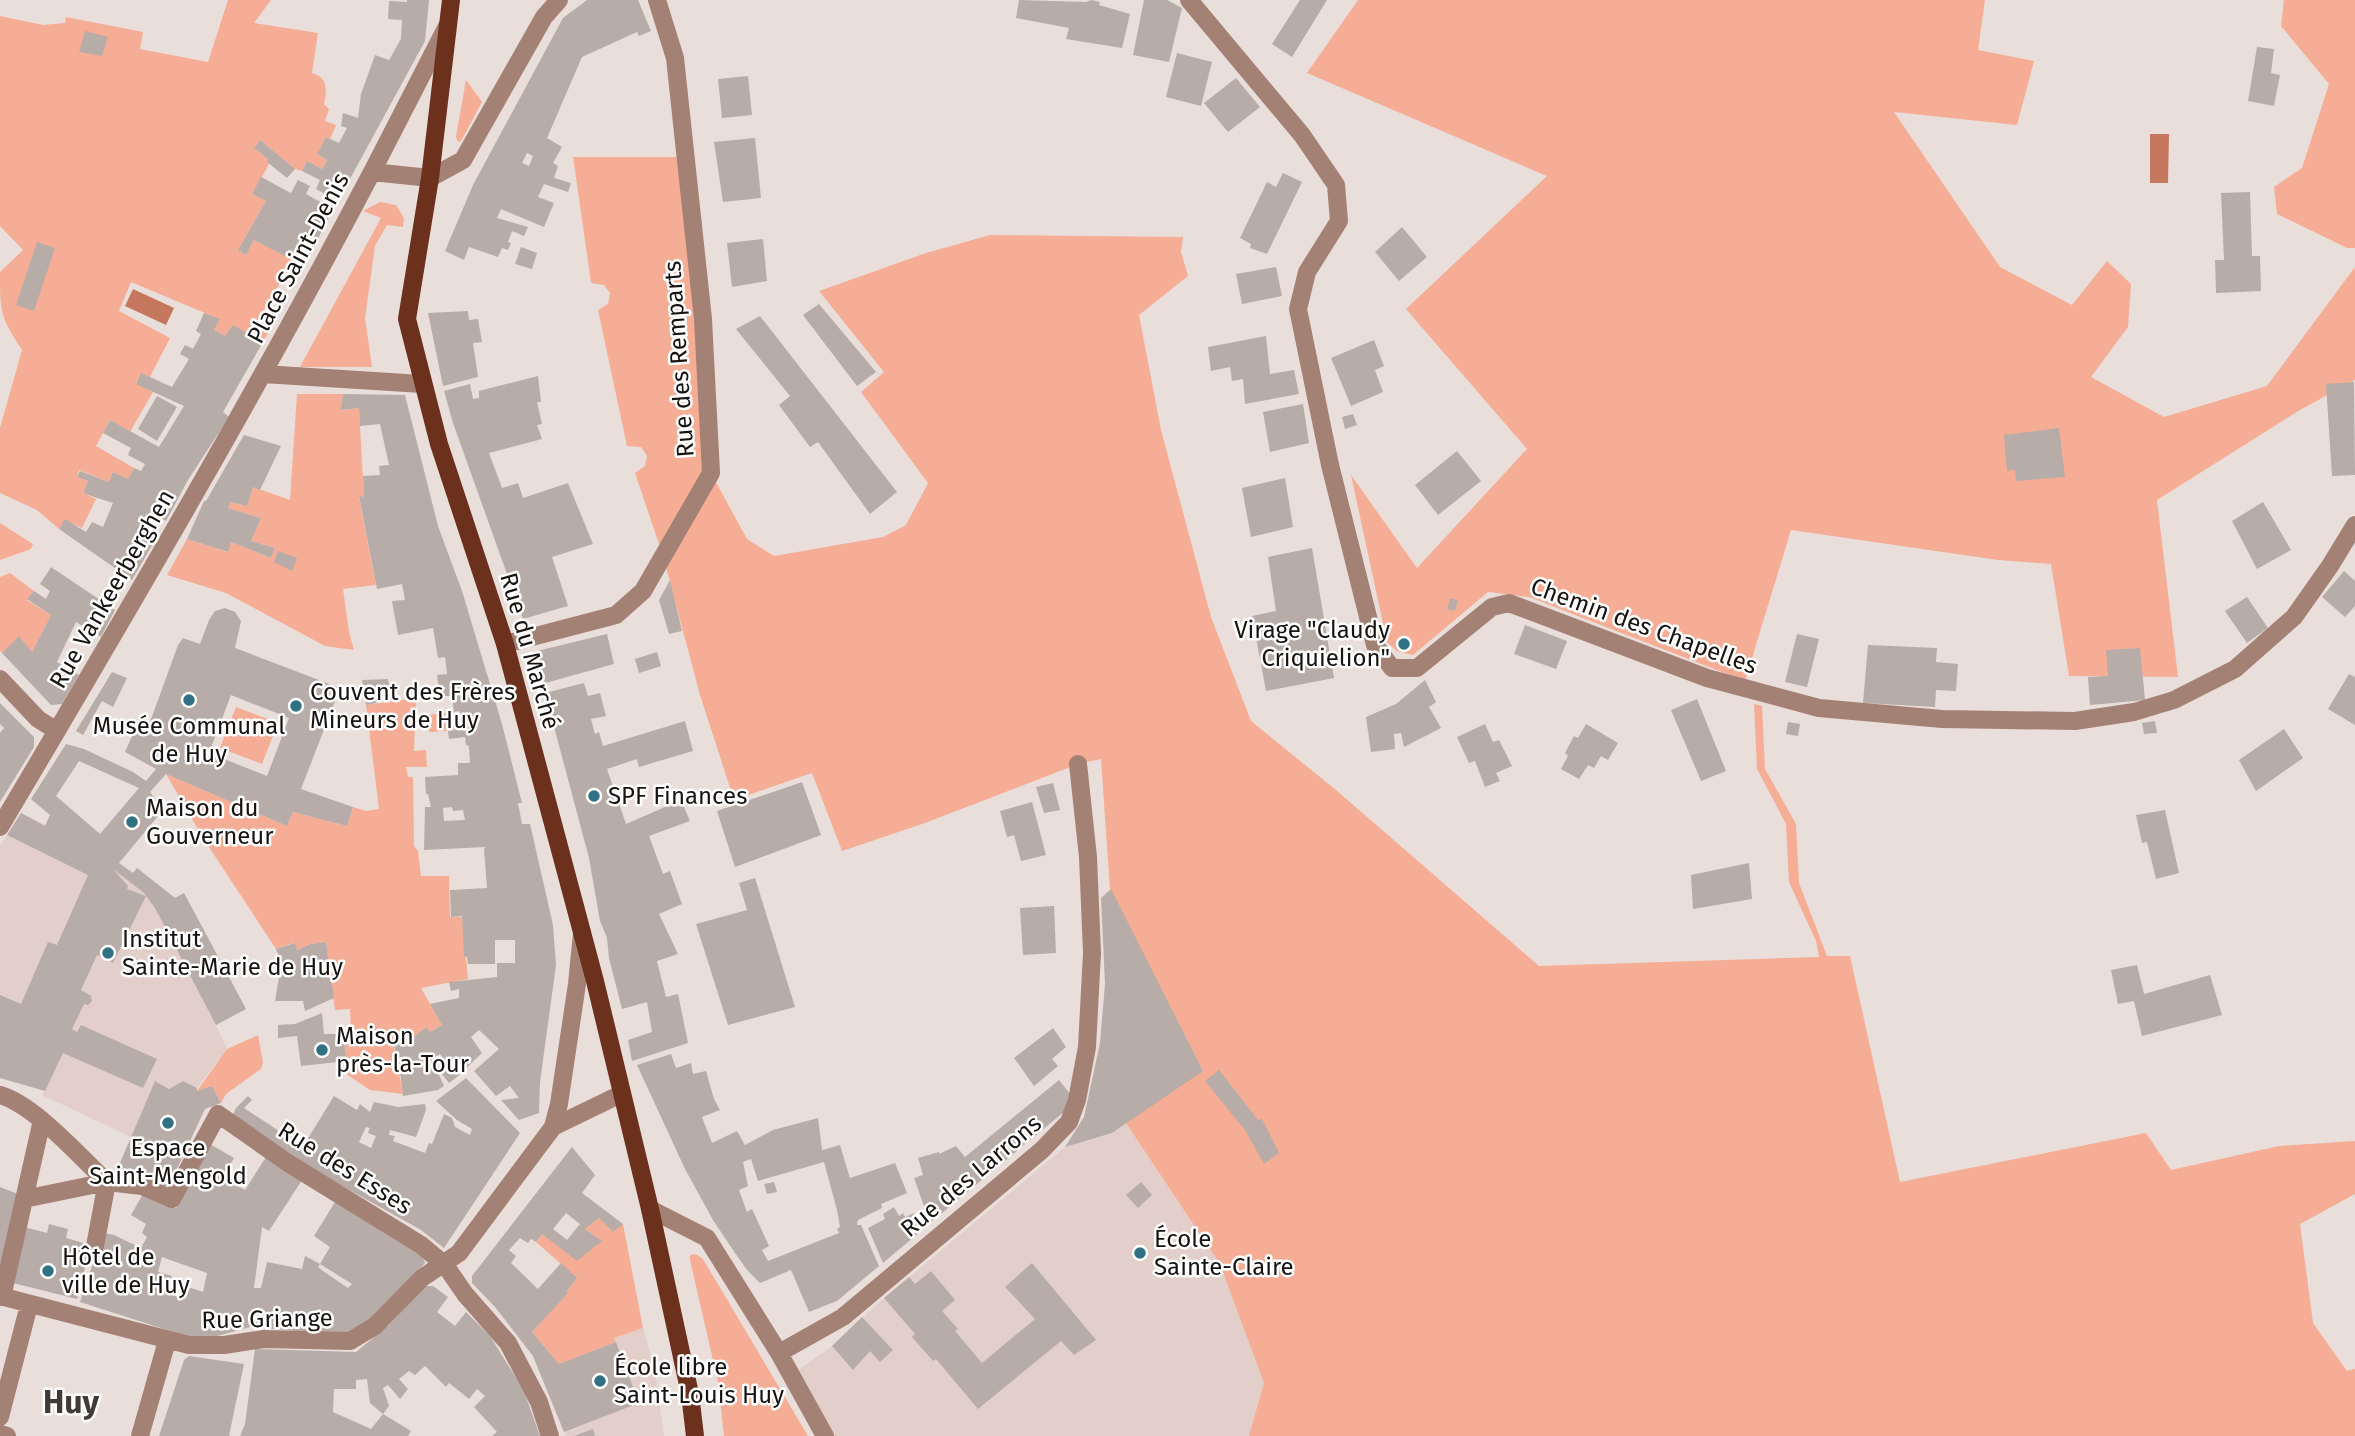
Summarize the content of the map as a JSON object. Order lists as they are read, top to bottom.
{
  "streets": {
    "main road": ["Place Saint-Denis", "Rue du Marché"],
    "street": [
      "Rue des Remparts",
      "Rue Vankeerberghen",
      "Chemin des Chapelles",
      "Rue des Esses",
      "Rue des Larrons",
      "Rue Griange"
    ]
  },
  "crossings": [
    ["Place Saint-Denis", "Rue Vankeerberghen"],
    ["Place Saint-Denis", "Rue du Marché"],
    ["Rue des Remparts", "Rue du Marché"],
    ["Rue du Marché", "Rue Griange"],
    ["Rue des Esses", "Rue Griange"]
  ],
  "districts": ["Huy"],
  "places": [
    "Virage \"Claudy Criquielion\"",
    "Musée Communal de Huy",
    "Couvent des Frères Mineurs de Huy",
    "SPF Finances",
    "Maison du Gouverneur",
    "Institut Sainte-Marie de Huy",
    "Maison près-la-Tour",
    "Espace Saint-Mengold",
    "École Sainte-Claire",
    "Hôtel de ville de Huy",
    "École libre Saint-Louis Huy"
  ]
}
